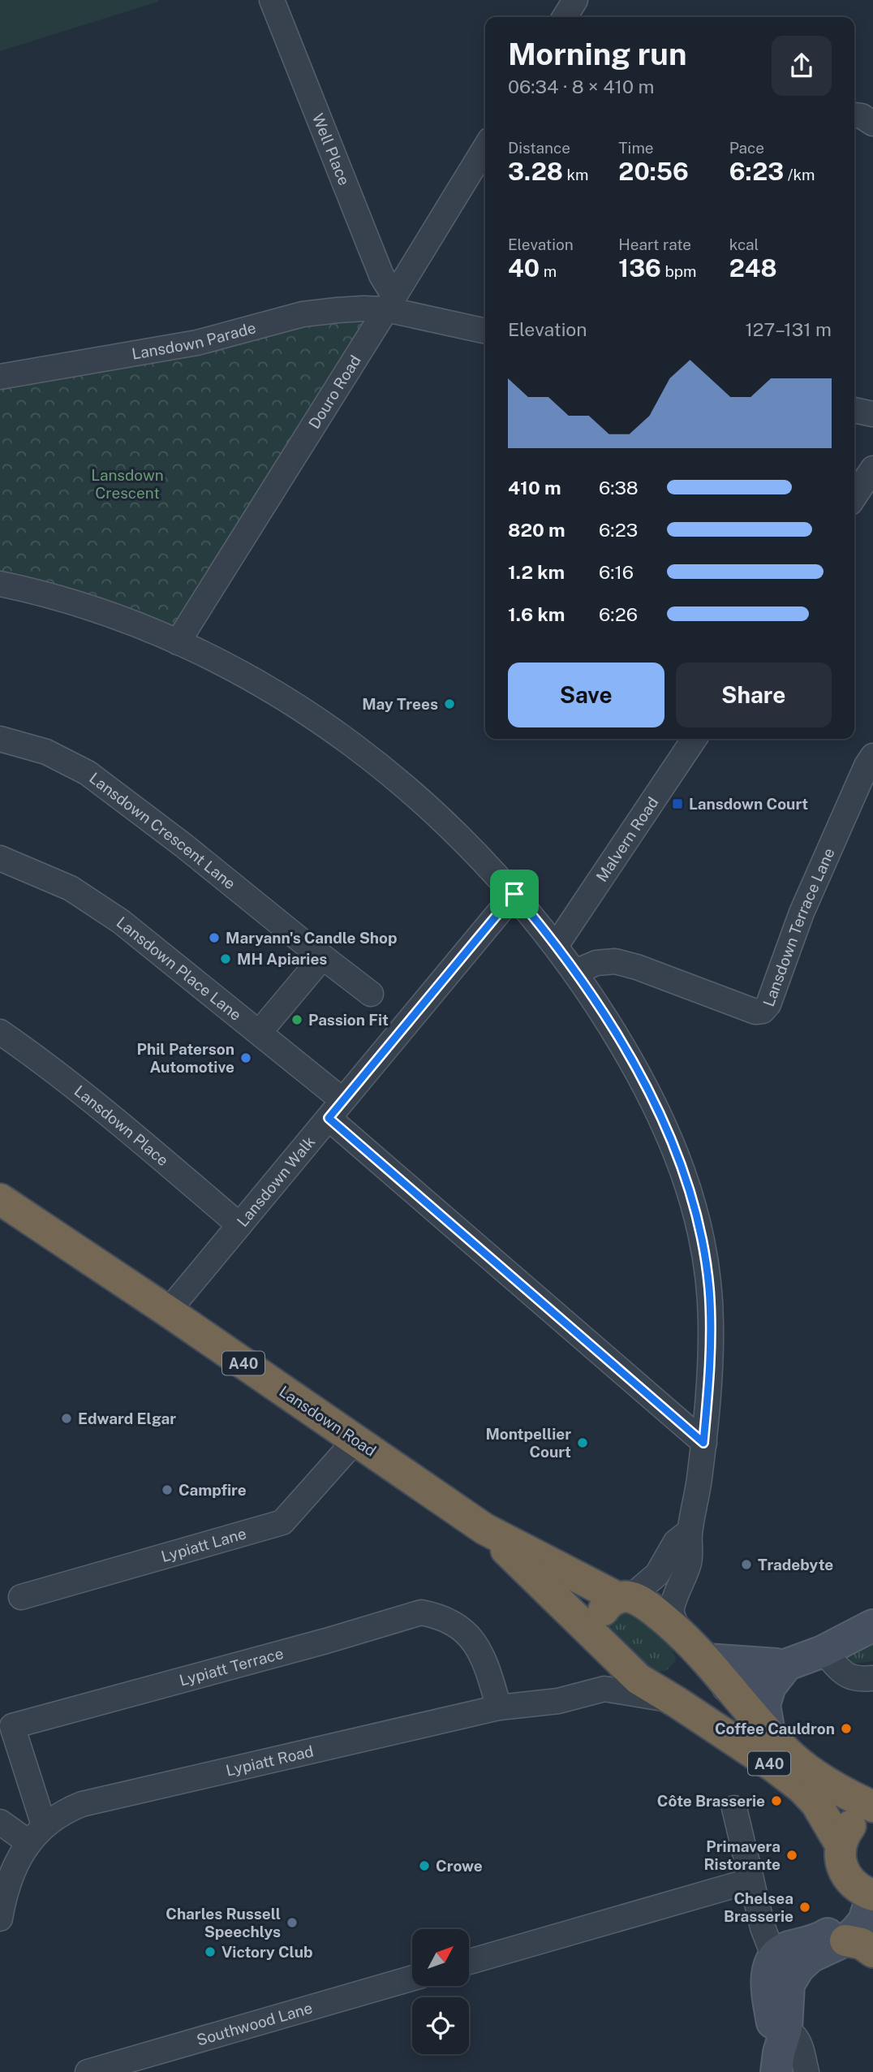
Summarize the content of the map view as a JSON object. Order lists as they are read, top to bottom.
{
  "streets": {
    "highway": ["A40", "Lansdown Road"],
    "street": [
      "Well Place",
      "Lansdown Parade",
      "Douro Road",
      "Lansdown Crescent Lane",
      "Malvern Road",
      "Lansdown Terrace Lane",
      "Lansdown Place Lane",
      "Lansdown Place",
      "Lansdown Walk",
      "Lypiatt Lane",
      "Lypiatt Terrace",
      "Lypiatt Road",
      "Southwood Lane"
    ]
  },
  "crossings": [
    ["Well Place", "Lansdown Parade"],
    ["Well Place", "Douro Road"],
    ["Lansdown Parade", "Douro Road"],
    ["Lansdown Place Lane", "Lansdown Walk"],
    ["Lansdown Place", "Lansdown Walk"],
    ["Lansdown Walk", "Lansdown Road"],
    ["A40", "Lansdown Road"],
    ["A40", "Lypiatt Road"],
    ["Lansdown Road", "Lypiatt Lane"],
    ["Lypiatt Terrace", "Lypiatt Road"]
  ],
  "parks": ["Lansdown Crescent"],
  "places": {
    "other": [
      "May Trees",
      "Maryann's Candle Shop",
      "MH Apiaries",
      "Passion Fit",
      "Phil Paterson Automotive",
      "Edward Elgar",
      "Montpellier Court",
      "Campfire",
      "Tradebyte",
      "Coffee Cauldron",
      "Côte Brasserie",
      "Primavera Ristorante",
      "Crowe",
      "Chelsea Brasserie",
      "Charles Russell Speechlys",
      "Victory Club"
    ],
    "transit": ["Lansdown Court"]
  },
  "north": "top right",
  "page": {
    "heading": ["Morning run", "06:34 · 8 × 410 m"],
    "stats": [
      ["Distance", "3.28 km"],
      ["Time", "20:56"],
      ["Pace", "6:23 /km"],
      ["Elevation", "40 m"],
      ["Heart rate", "136 bpm"],
      ["kcal", "248"]
    ],
    "chart": ["Elevation", "127–131 m"],
    "list": [
      {
        "name": "410 m",
        "note": "6:38"
      },
      {
        "name": "820 m",
        "note": "6:23"
      },
      {
        "name": "1.2 km",
        "note": "6:16"
      },
      {
        "name": "1.6 km",
        "note": "6:26"
      }
    ],
    "buttons": ["Save", "Share"]
  }
}
